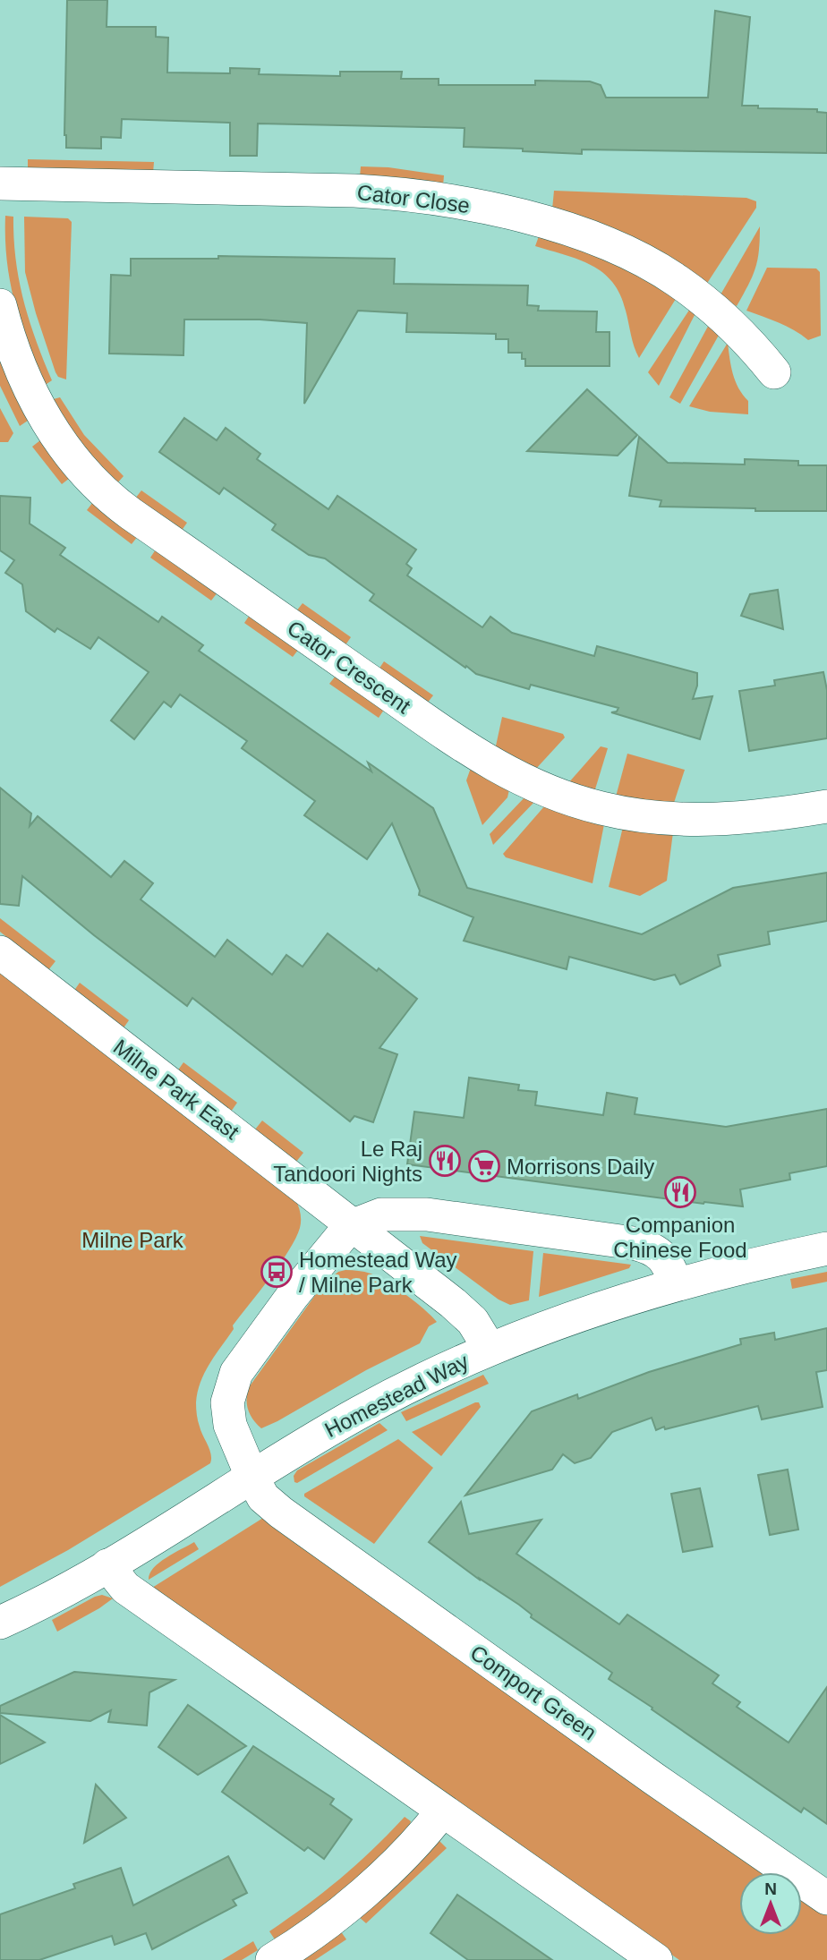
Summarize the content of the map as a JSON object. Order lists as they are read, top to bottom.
{
  "streets": {
    "street": [
      "Cator Close",
      "Cator Crescent",
      "Milne Park East",
      "Homestead Way",
      "Comport Green"
    ]
  },
  "crossings": [
    ["Milne Park East", "Homestead Way"],
    ["Homestead Way", "Comport Green"]
  ],
  "parks": ["Milne Park"],
  "places": {
    "restaurant": ["Le Raj Tandoori Nights", "Companion Chinese Food"],
    "supermarket": ["Morrisons Daily"],
    "bus stop": ["Homestead Way / Milne Park"]
  },
  "north": "top"
}
